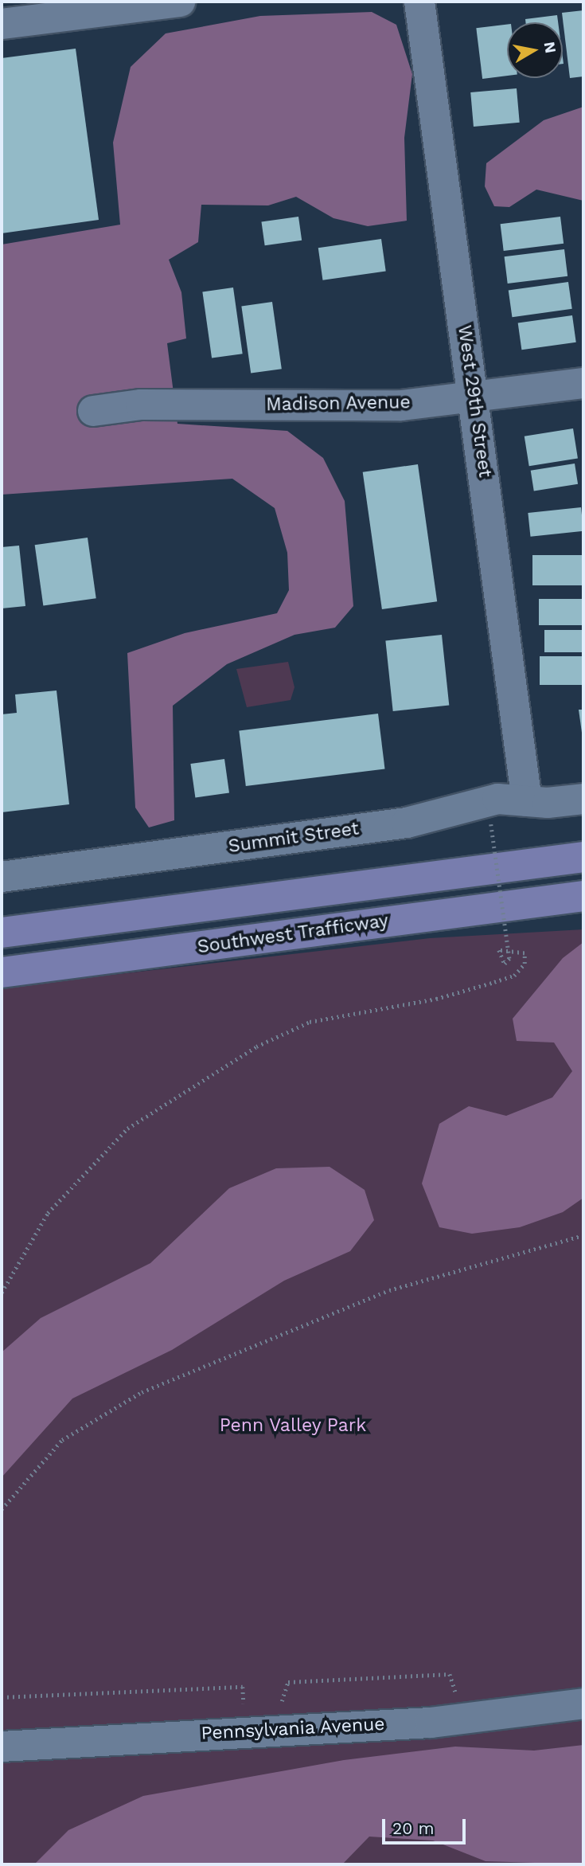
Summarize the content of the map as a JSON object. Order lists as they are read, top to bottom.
{
  "streets": {
    "main road": ["Southwest Trafficway"],
    "street": [
      "West 29th Street",
      "Madison Avenue",
      "Summit Street",
      "Pennsylvania Avenue"
    ]
  },
  "crossings": [
    ["West 29th Street", "Madison Avenue"],
    ["West 29th Street", "Summit Street"]
  ],
  "parks": ["Penn Valley Park"],
  "scale_bar": "20 m",
  "north": "right"
}
